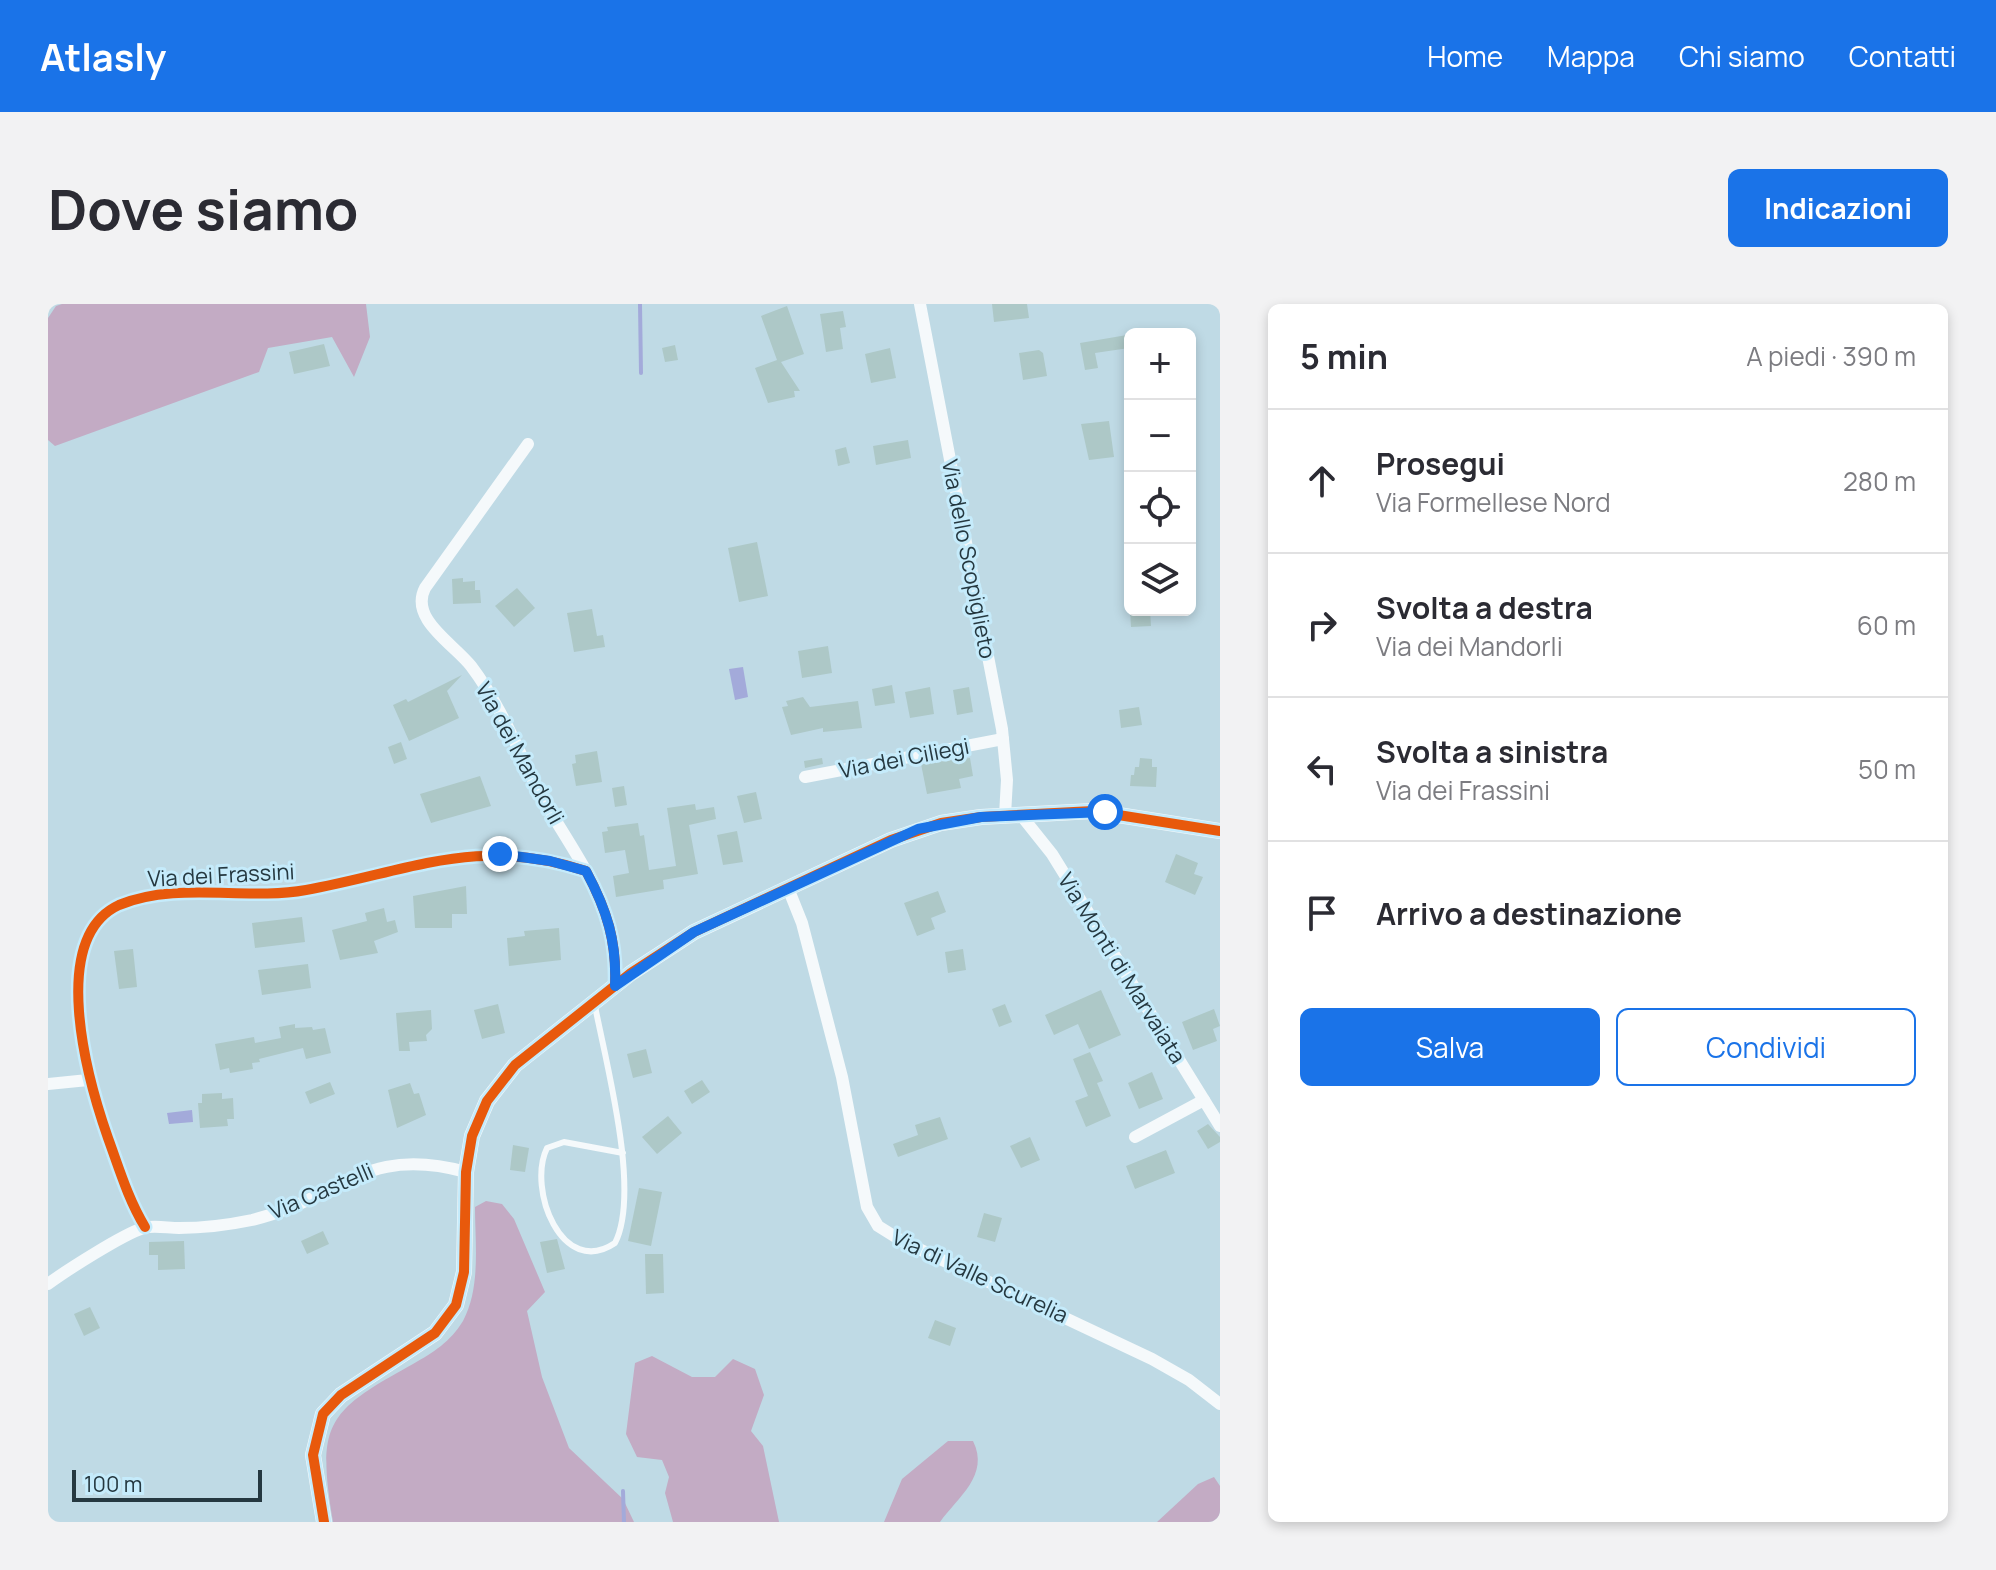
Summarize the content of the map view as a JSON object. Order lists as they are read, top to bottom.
{
  "streets": {
    "street": [
      "Via dello Scopiglieto",
      "Via dei Mandorli",
      "Via dei Ciliegi",
      "Via dei Frassini",
      "Via Monti di Marvaiata",
      "Via Castelli",
      "Via di Valle Scurelia"
    ]
  },
  "crossings": [
    ["Via dello Scopiglieto", "Via dei Ciliegi"],
    ["Via dello Scopiglieto", "Via Monti di Marvaiata"],
    ["Via dei Mandorli", "Via dei Frassini"],
    ["Via dei Frassini", "Via Castelli"]
  ],
  "scale_bar": "100 m",
  "page": {
    "header": "Atlasly",
    "nav": [
      "Home",
      "Mappa",
      "Chi siamo",
      "Contatti"
    ],
    "buttons": [
      "Indicazioni",
      ["Salva", "Condividi"]
    ],
    "title": "Dove siamo",
    "heading": ["5 min", "A piedi · 390 m"],
    "map_buttons": ["+", "−"],
    "list": [
      ["Prosegui", "Via Formellese Nord", "280 m"],
      ["Svolta a destra", "Via dei Mandorli", "60 m"],
      ["Svolta a sinistra", "Via dei Frassini", "50 m"],
      "Arrivo a destinazione"
    ],
    "scale": "100 m"
  }
}
